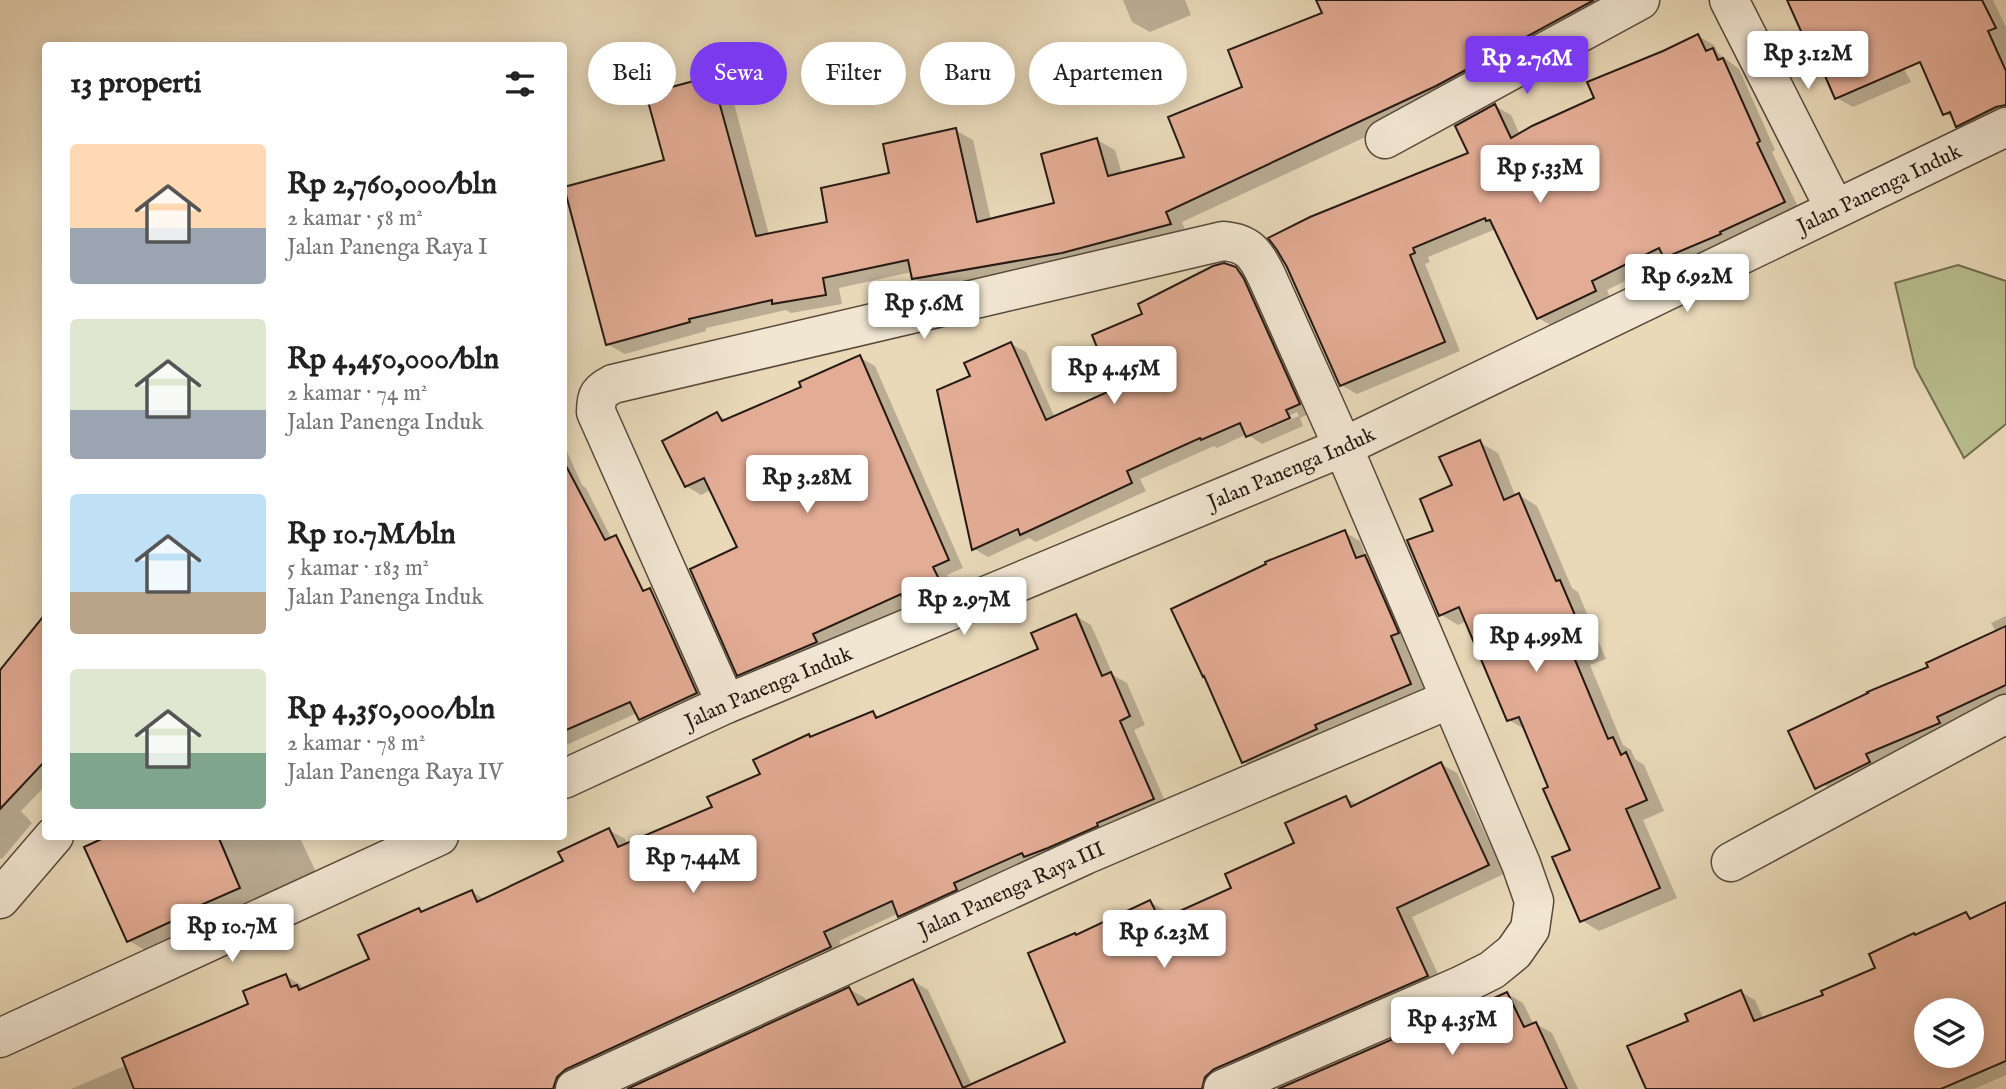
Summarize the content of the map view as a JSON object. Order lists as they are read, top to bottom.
{
  "streets": {
    "street": ["Jalan Panenga Induk", "Jalan Panenga Raya III"]
  },
  "page": {
    "price": [
      "Rp 3.12M",
      "Rp 2.76M",
      "Rp 5.33M",
      "Rp 6.92M",
      "Rp 5.6M",
      "Rp 4.45M",
      "Rp 3.28M",
      "Rp 2.97M",
      "Rp 4.99M",
      "Rp 7.44M",
      "Rp 10.7M",
      "Rp 6.23M",
      "Rp 4.35M"
    ],
    "chip": [
      "Beli",
      "Sewa",
      "Filter",
      "Baru",
      "Apartemen"
    ],
    "heading": "13 properti",
    "list": [
      {
        "name": "Rp 2,760,000/bln",
        "note": "2 kamar · 58 m² · Jalan Panenga Raya I"
      },
      {
        "name": "Rp 4,450,000/bln",
        "note": "2 kamar · 74 m² · Jalan Panenga Induk"
      },
      {
        "name": "Rp 10.7M/bln",
        "note": "5 kamar · 183 m² · Jalan Panenga Induk"
      },
      {
        "name": "Rp 4,350,000/bln",
        "note": "2 kamar · 78 m² · Jalan Panenga Raya IV"
      }
    ]
  }
}
